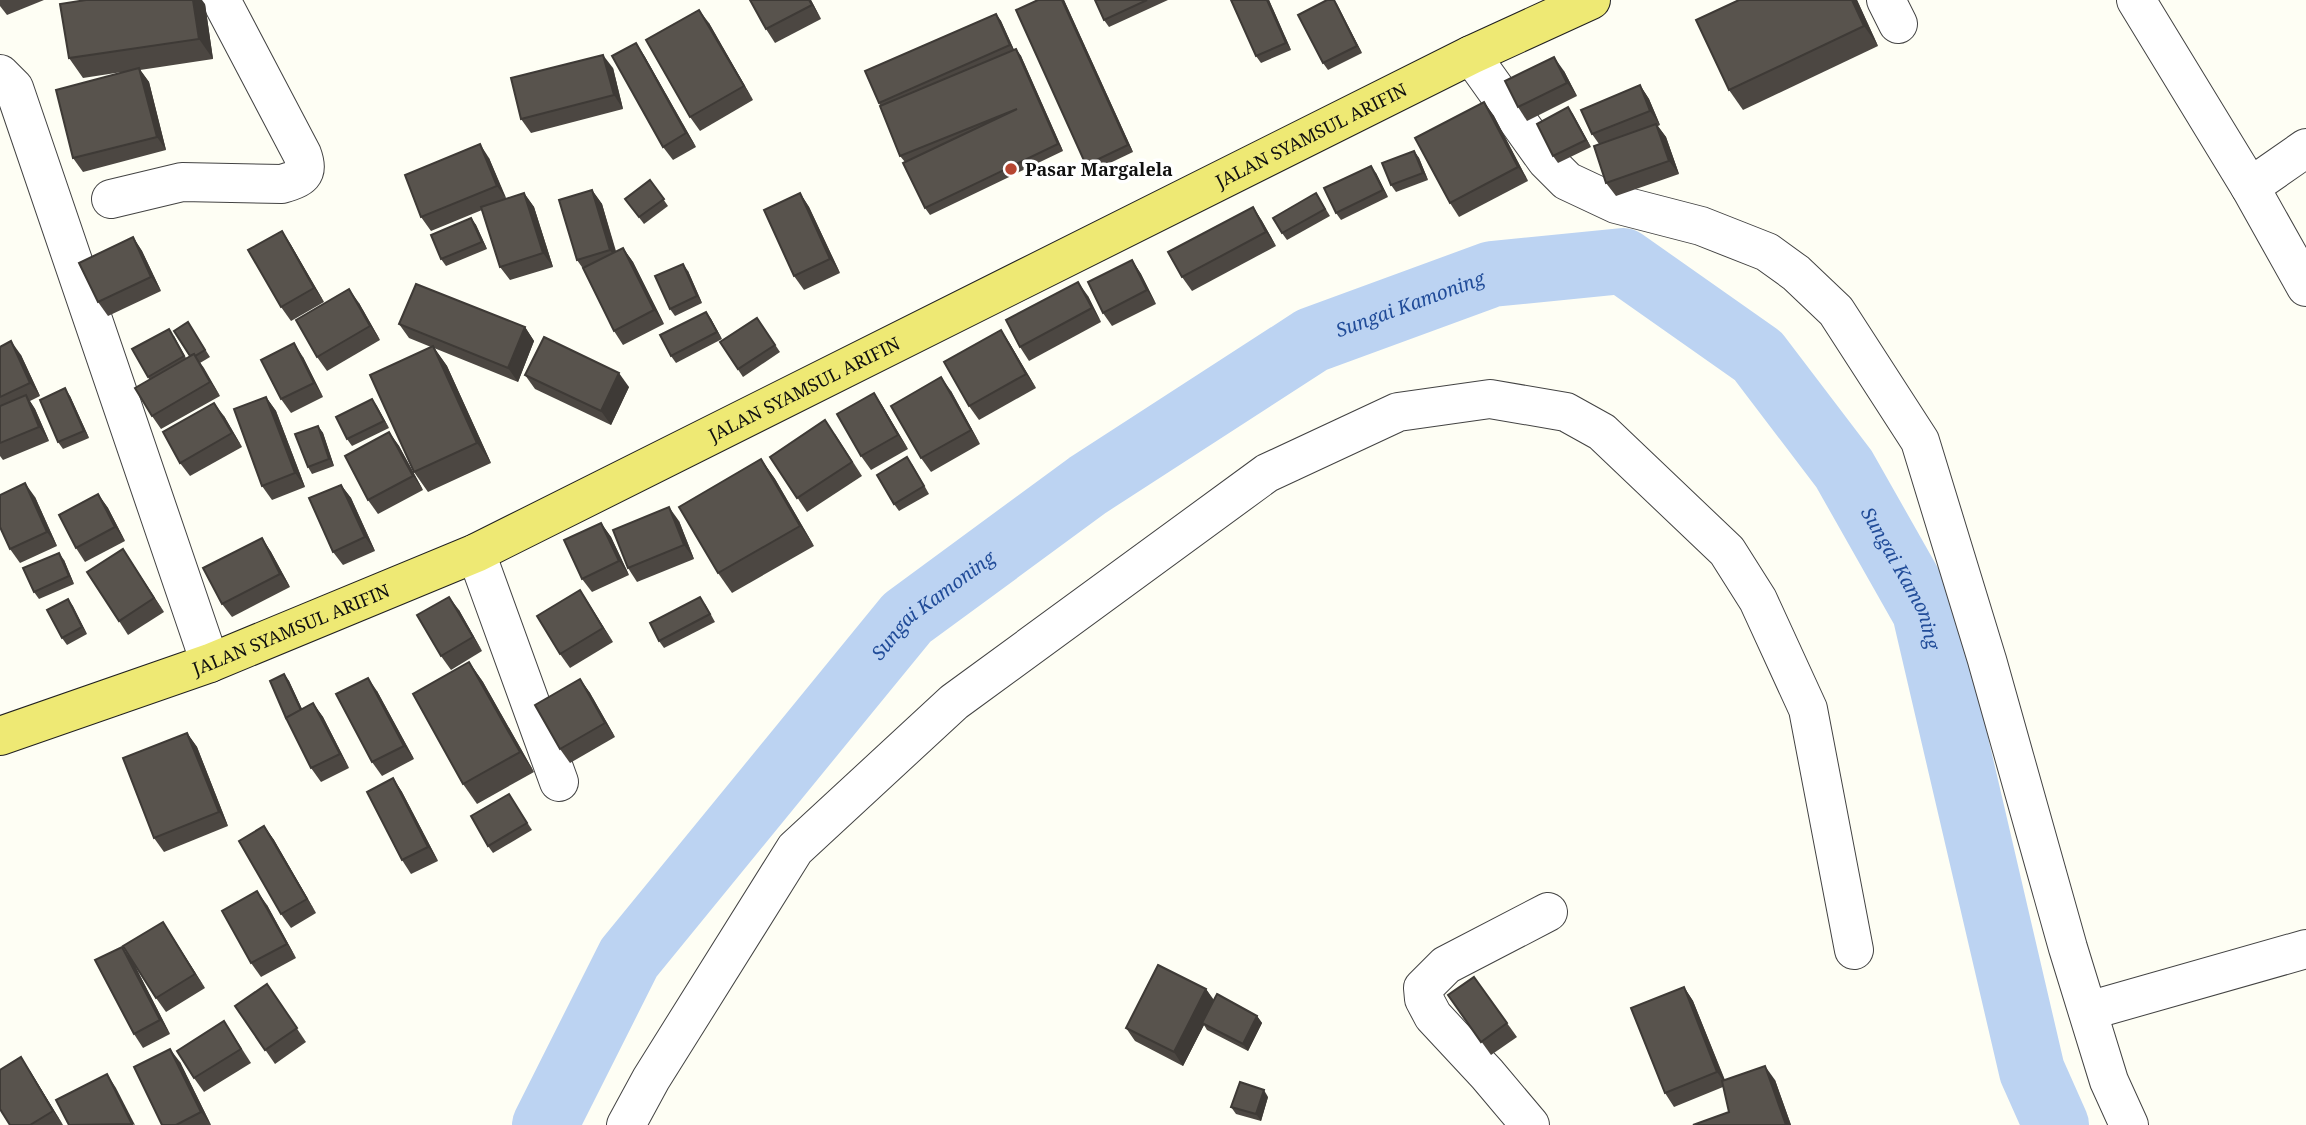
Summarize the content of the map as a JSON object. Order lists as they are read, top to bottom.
{
  "streets": {
    "main road": ["JALAN SYAMSUL ARIFIN"]
  },
  "water": ["Sungai Kamoning"],
  "places": ["Pasar Margalela"]
}
